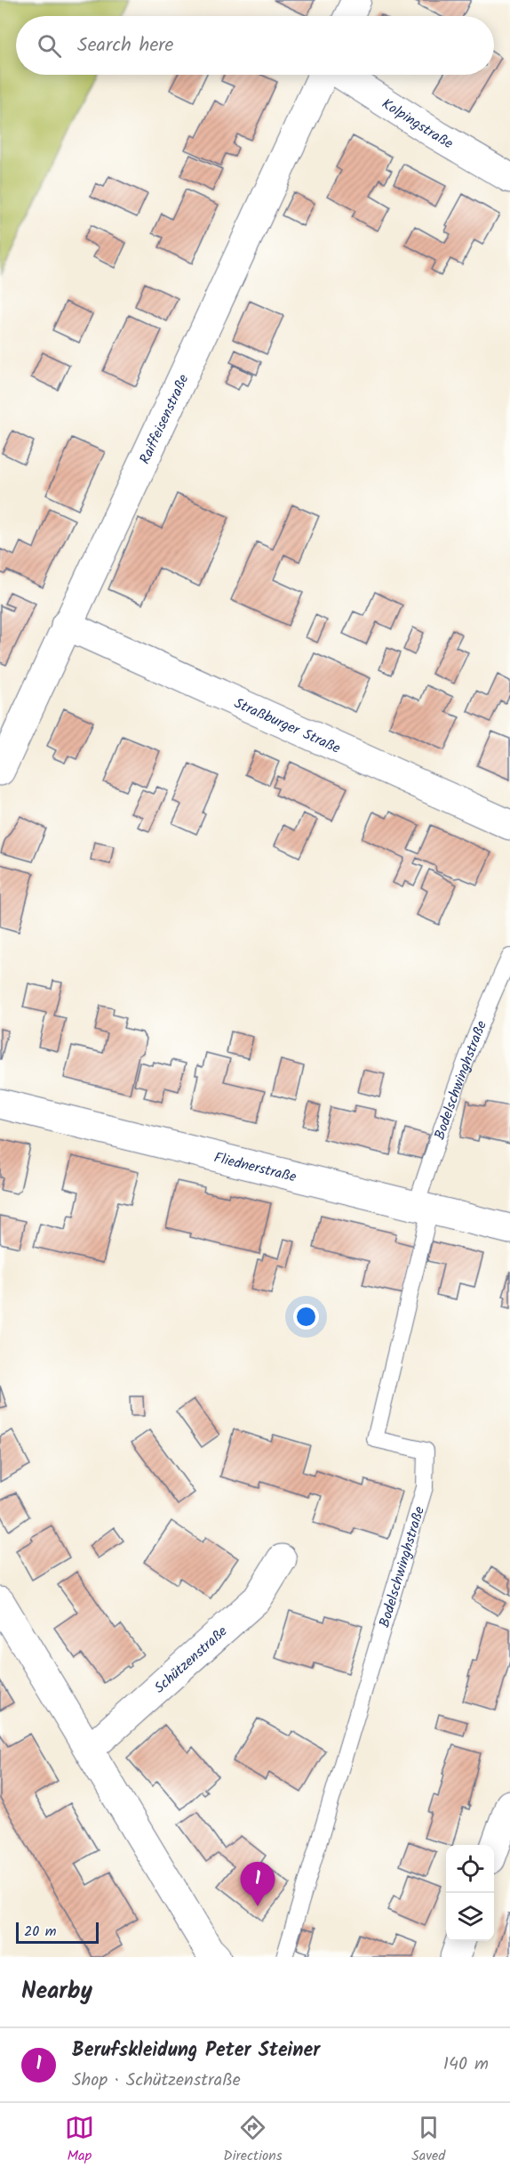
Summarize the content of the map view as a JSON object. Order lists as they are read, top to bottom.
{
  "streets": {
    "street": [
      "Kolpingstraße",
      "Raiffeisenstraße",
      "Straßburger Straße",
      "Fliednerstraße",
      "Schützenstraße"
    ],
    "lane": ["Bodelschwinghstraße"]
  },
  "crossings": [
    ["Raiffeisenstraße", "Straßburger Straße"],
    ["Bodelschwinghstraße", "Fliednerstraße"]
  ],
  "scale_bar": "20 m",
  "page": {
    "search": "Search here",
    "pins": "1",
    "scale": "20 m",
    "heading": "Nearby",
    "list": [
      {
        "mark": "1",
        "name": "Berufskleidung Peter Steiner",
        "note": "Shop · Schützenstraße",
        "value": "140 m"
      }
    ],
    "nav": ["Map", "Directions", "Saved"]
  }
}
